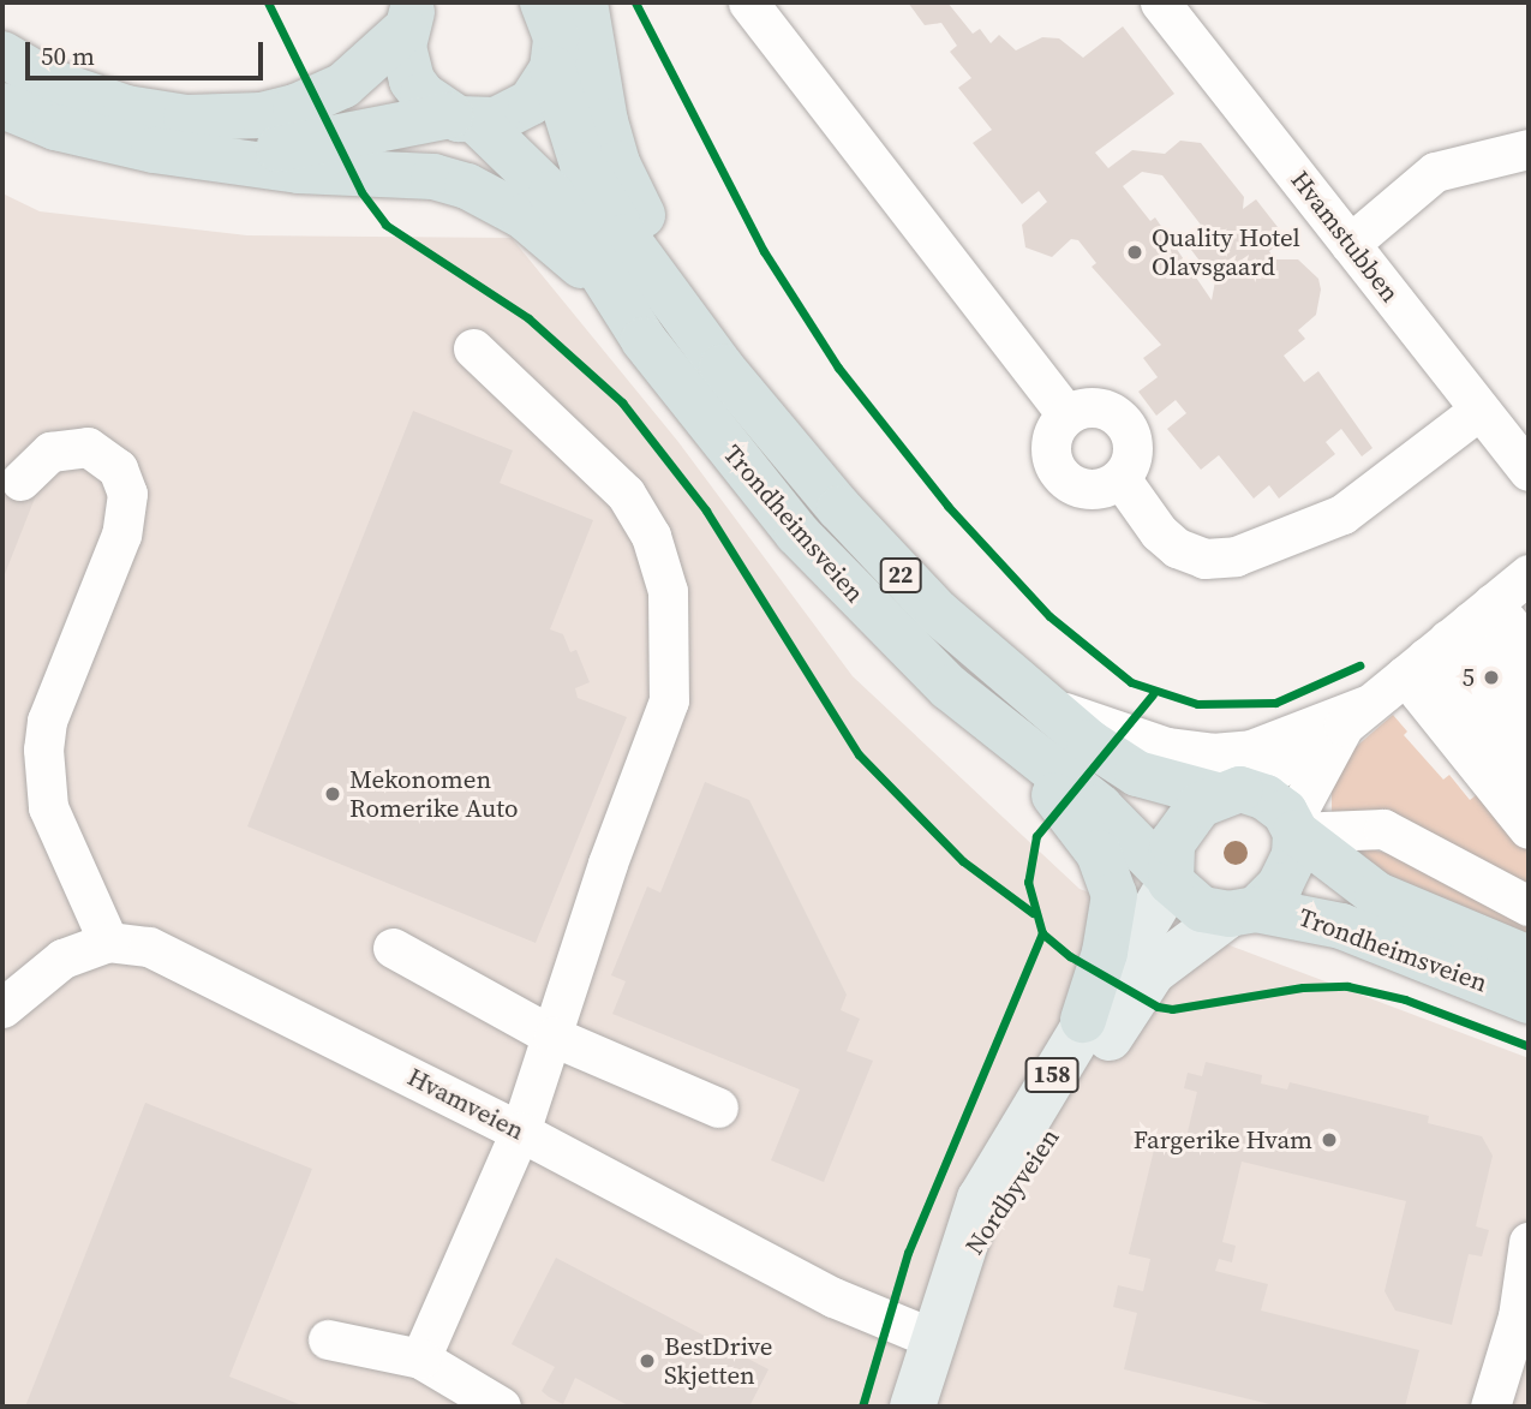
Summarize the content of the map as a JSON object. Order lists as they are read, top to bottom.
{
  "streets": {
    "highway": ["Trondheimsveien", "22"],
    "main road": ["158", "Nordbyveien"],
    "street": ["Hvamstubben", "Hvamveien"]
  },
  "crossings": [
    ["Trondheimsveien", "22"],
    ["Trondheimsveien", "Nordbyveien"],
    ["22", "Nordbyveien"],
    ["Hvamveien", "Nordbyveien"]
  ],
  "places": [
    "Quality Hotel Olavsgaard",
    "5",
    "Mekonomen Romerike Auto",
    "Fargerike Hvam",
    "BestDrive Skjetten"
  ],
  "scale_bar": "50 m"
}
